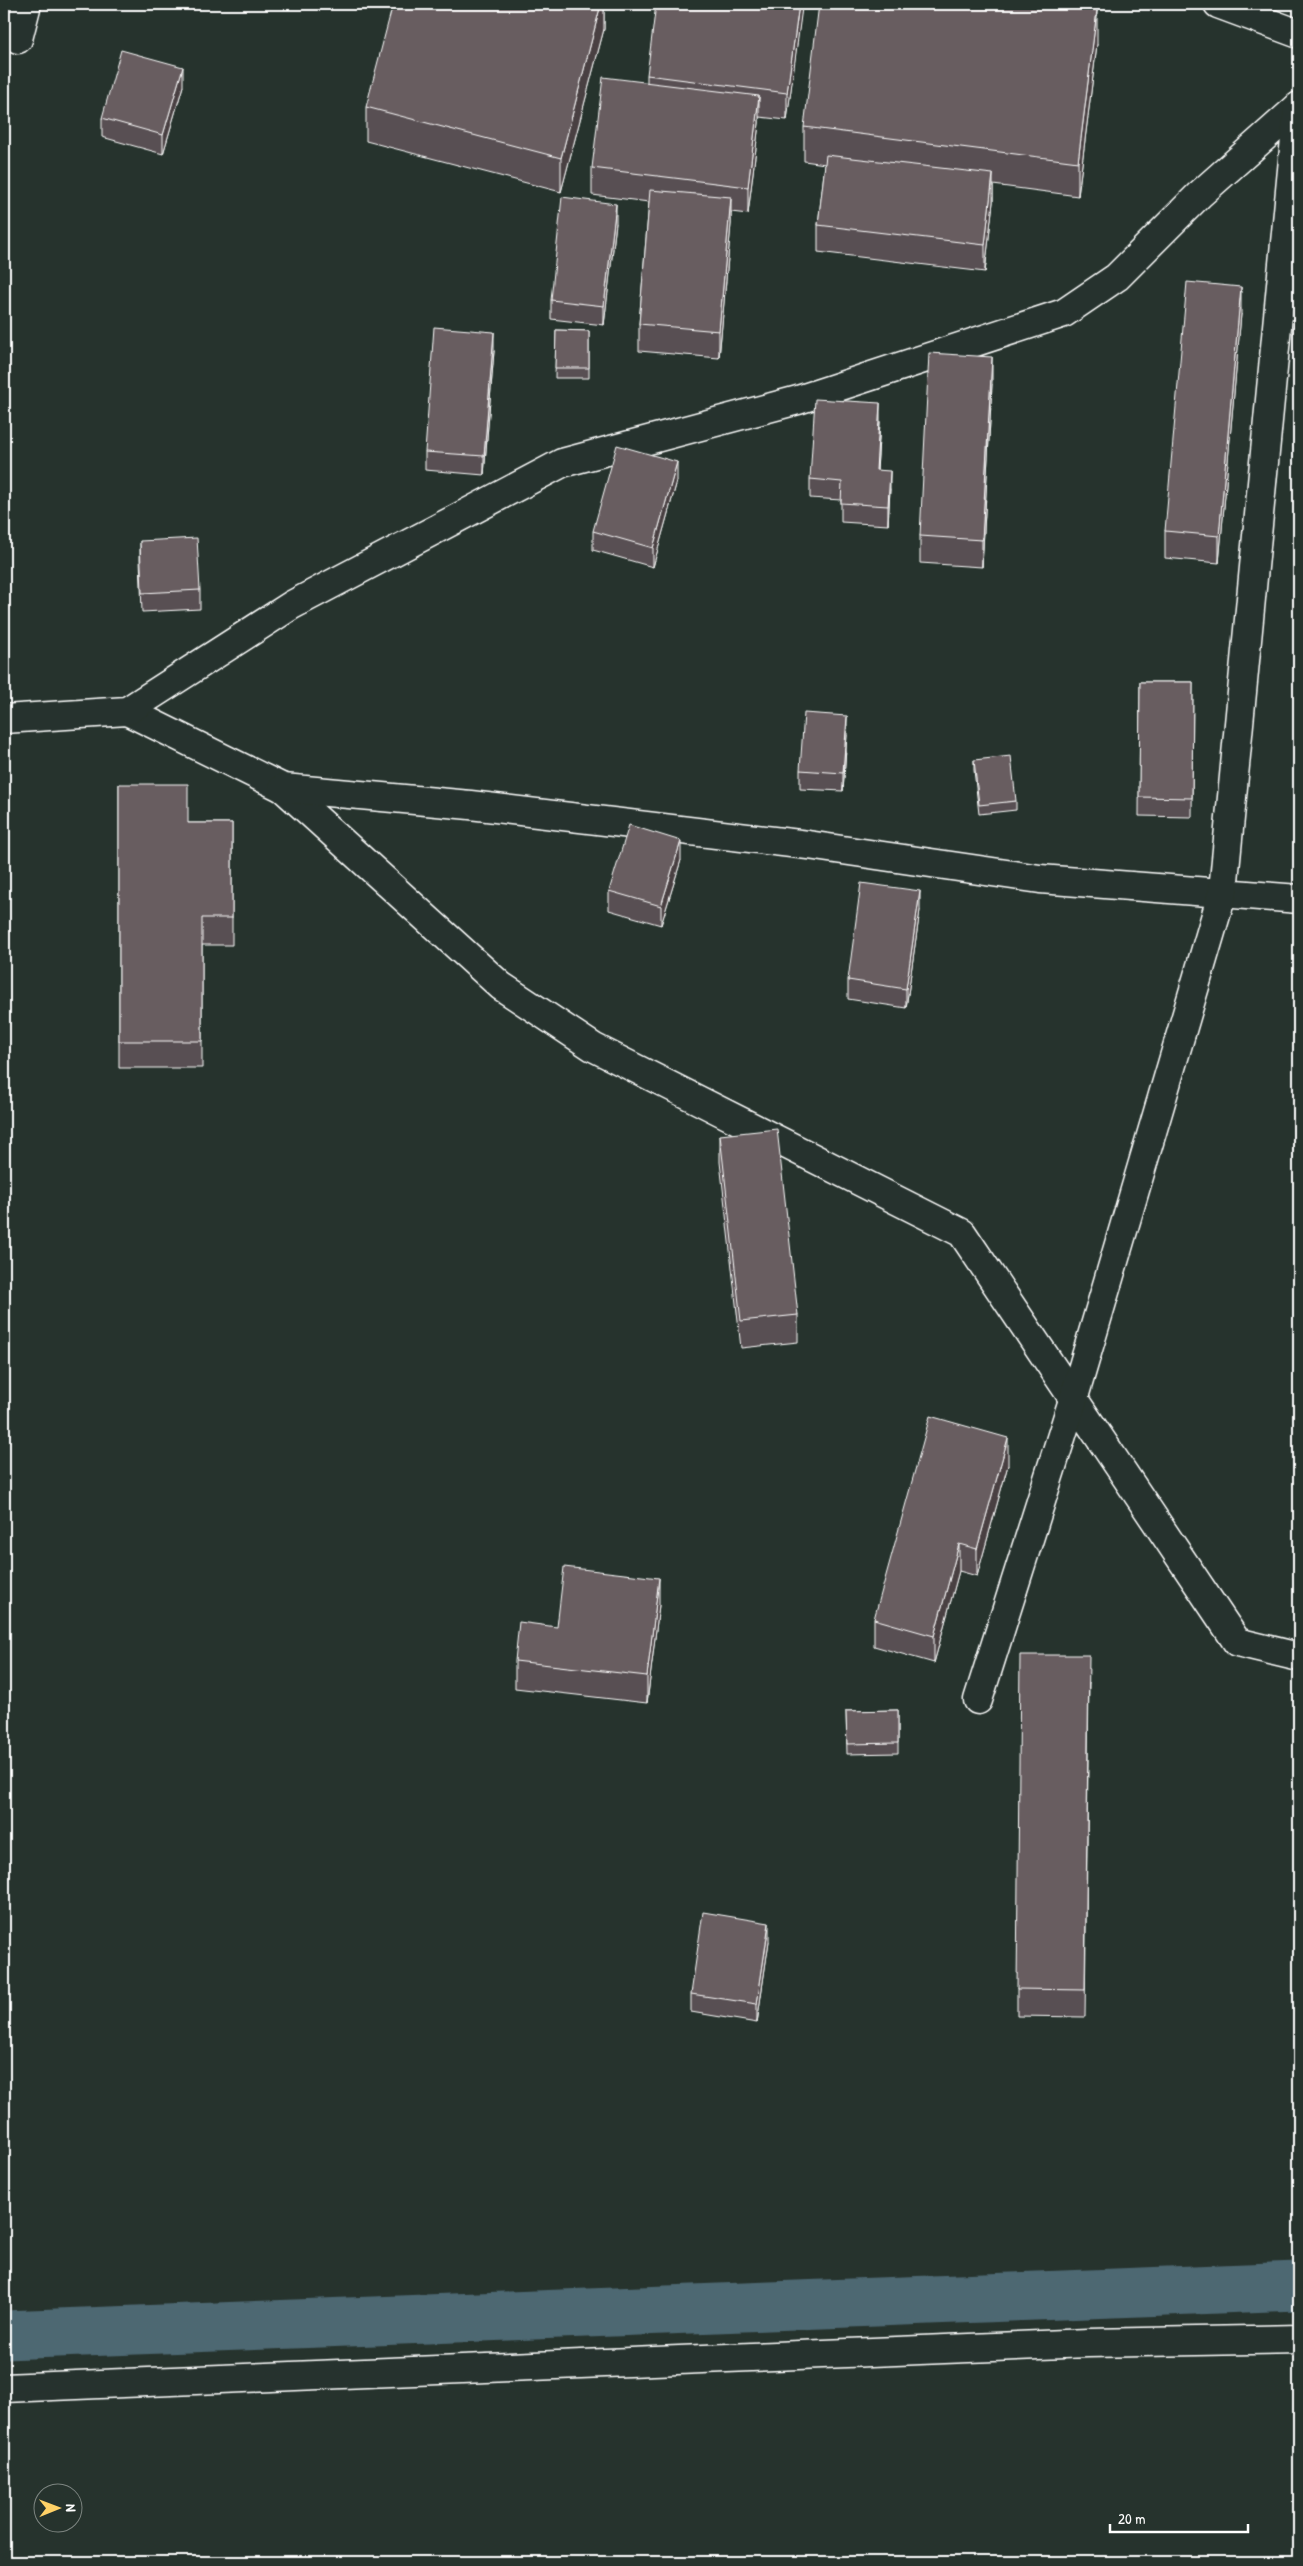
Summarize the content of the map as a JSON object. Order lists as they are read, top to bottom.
{
  "scale_bar": "20 m",
  "north": "right"
}
